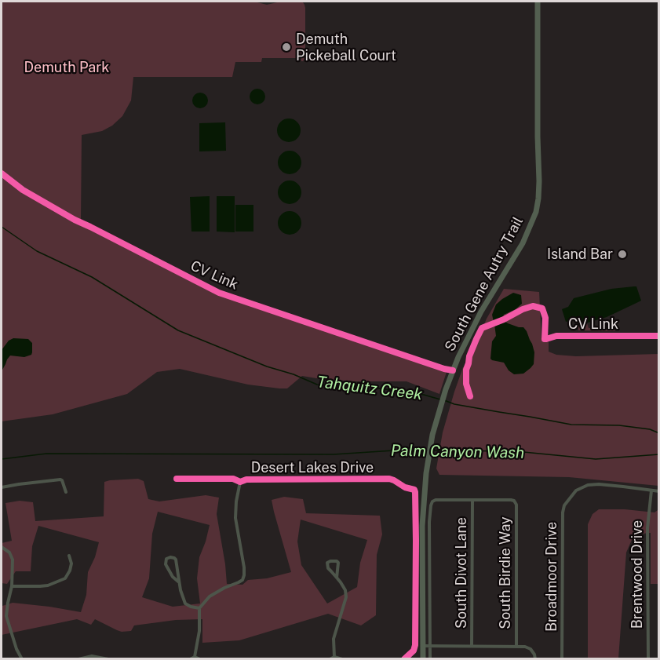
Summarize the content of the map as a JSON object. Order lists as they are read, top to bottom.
{
  "streets": {
    "main road": ["South Gene Autry Trail"],
    "street": [
      "Desert Lakes Drive",
      "South Divot Lane",
      "South Birdie Way",
      "Brentwood Drive",
      "Broadmoor Drive"
    ],
    "cycle path": ["CV Link"]
  },
  "crossings": [
    ["South Divot Lane", "South Birdie Way"],
    ["Brentwood Drive", "Broadmoor Drive"]
  ],
  "water": ["Tahquitz Creek", "Palm Canyon Wash"],
  "parks": ["Demuth Park"],
  "places": ["Demuth Pickeball Court", "Island Bar"]
}
